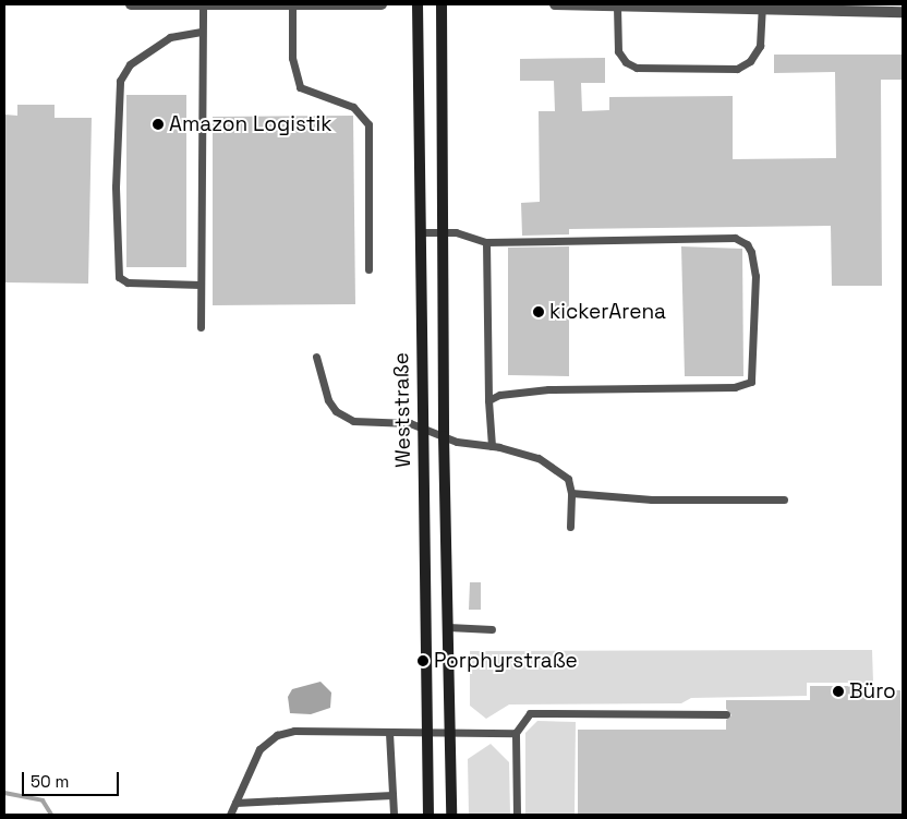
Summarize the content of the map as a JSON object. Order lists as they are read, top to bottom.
{
  "streets": {
    "main road": ["Weststraße"]
  },
  "places": [
    "Amazon Logistik",
    "kickerArena",
    "Porphyrstraße",
    "Büro"
  ],
  "scale_bar": "50 m"
}
